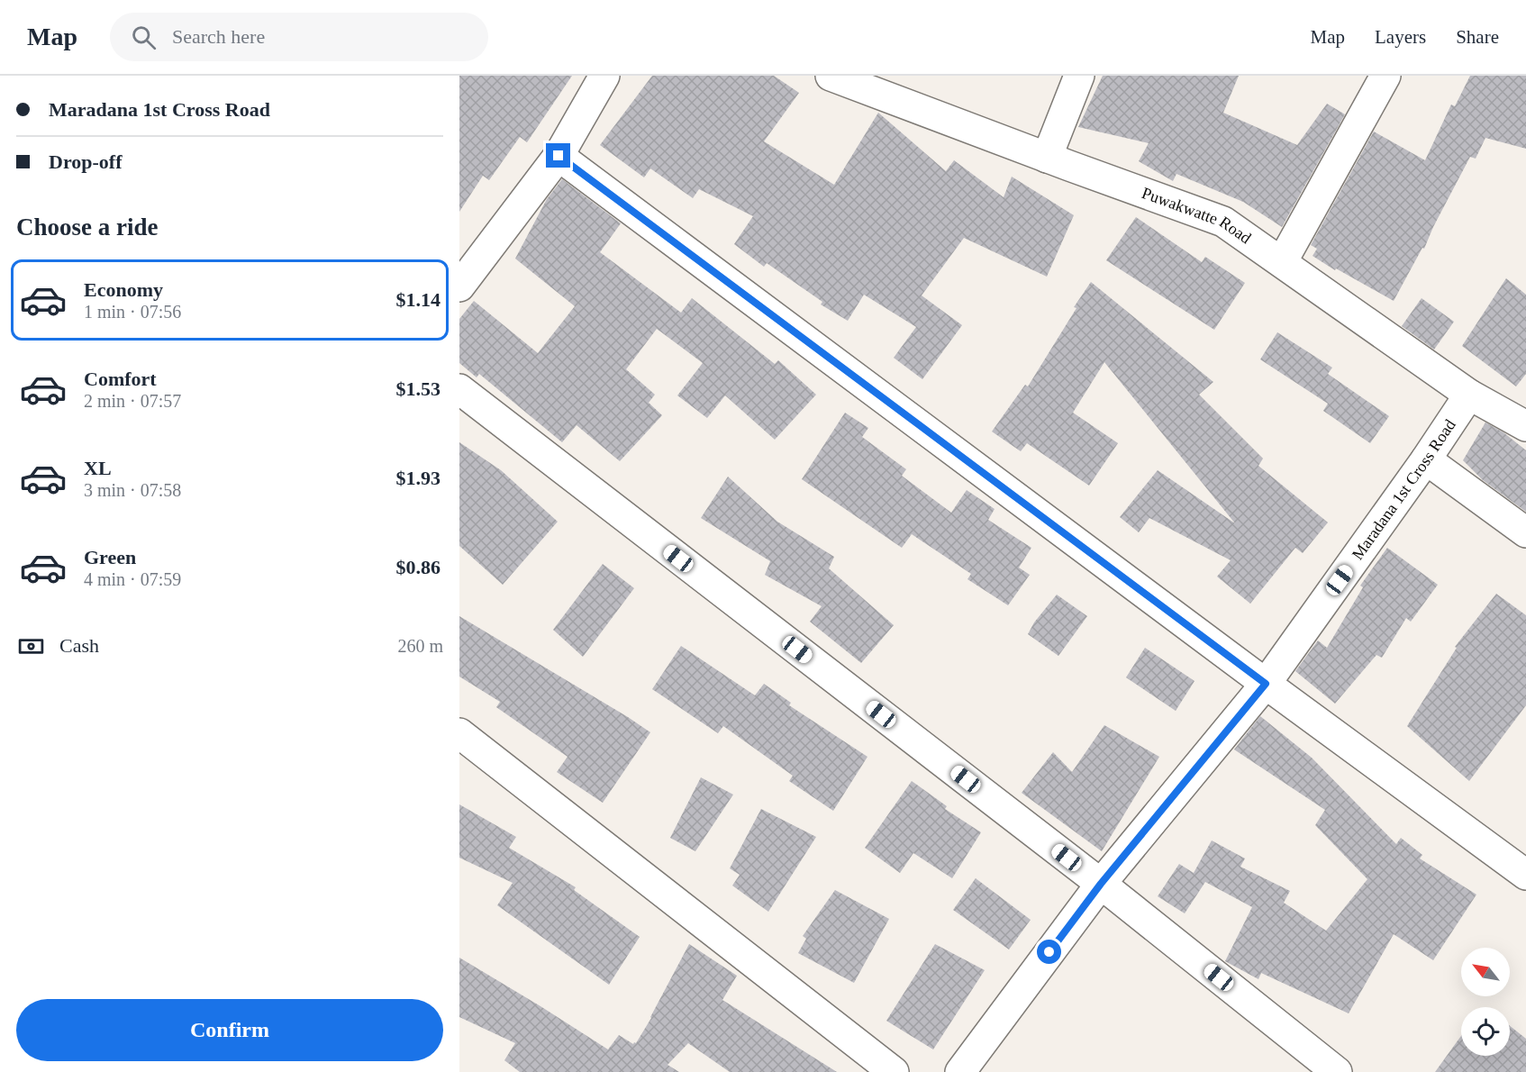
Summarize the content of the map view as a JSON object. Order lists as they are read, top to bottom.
{
  "streets": {
    "street": ["Puwakwatte Road", "Maradana 1st Cross Road"]
  },
  "crossings": [
    ["Puwakwatte Road", "Maradana 1st Cross Road"]
  ],
  "north": "top left",
  "page": {
    "header": "Map",
    "search": "Search here",
    "nav": ["Map", "Layers", "Share"],
    "banner": ["Maradana 1st Cross Road", "Drop-off"],
    "heading": "Choose a ride",
    "list": [
      {
        "name": "Economy",
        "note": "1 min · 07:56",
        "value": "$1.14"
      },
      {
        "name": "Comfort",
        "note": "2 min · 07:57",
        "value": "$1.53"
      },
      {
        "name": "XL",
        "note": "3 min · 07:58",
        "value": "$1.93"
      },
      {
        "name": "Green",
        "note": "4 min · 07:59",
        "value": "$0.86"
      }
    ],
    "pay": ["Cash", "260 m"],
    "buttons": "Confirm"
  }
}
